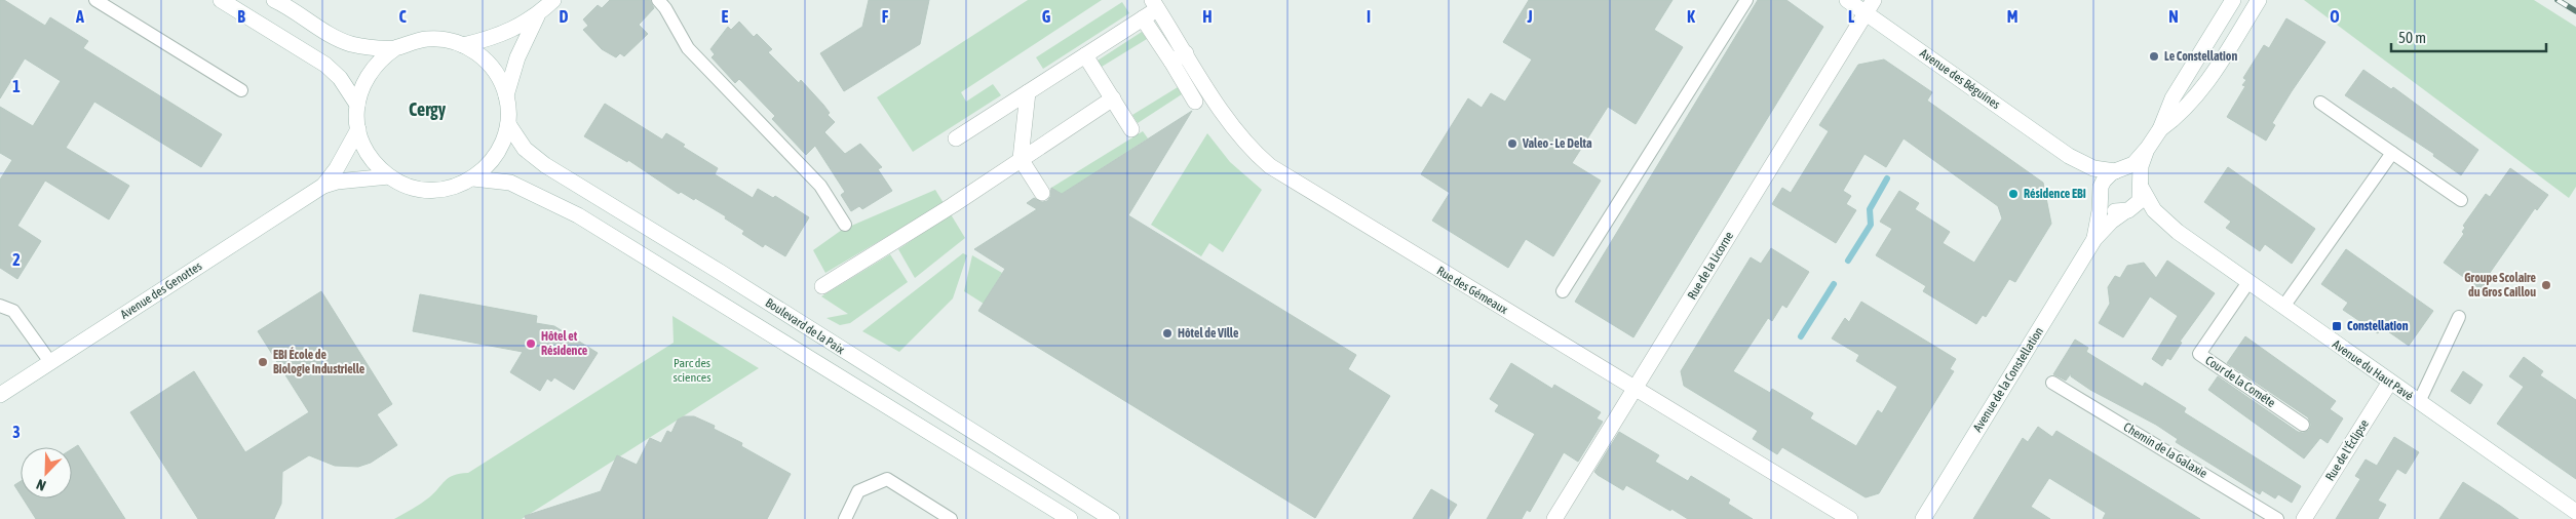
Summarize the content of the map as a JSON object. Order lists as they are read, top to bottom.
{
  "streets": {
    "street": [
      "Avenue des Béguines",
      "Rue de la Licorne",
      "Avenue des Genottes",
      "Rue des Gémeaux",
      "Boulevard de la Paix",
      "Avenue du Haut Pavé",
      "Avenue de la Constellation",
      "Rue de l'Éclipse"
    ],
    "lane": ["Cour de la Cométe", "Chemin de la Galaxie"]
  },
  "crossings": [
    ["Avenue des Béguines", "Rue de la Licorne"],
    ["Avenue des Béguines", "Avenue du Haut Pavé"],
    ["Avenue des Béguines", "Avenue de la Constellation"],
    ["Rue de la Licorne", "Rue des Gémeaux"],
    ["Avenue des Genottes", "Boulevard de la Paix"],
    ["Avenue du Haut Pavé", "Avenue de la Constellation"],
    ["Avenue du Haut Pavé", "Cour de la Cométe"],
    ["Avenue du Haut Pavé", "Rue de l'Éclipse"]
  ],
  "districts": ["Cergy"],
  "parks": ["Parc des sciences"],
  "places": {
    "other": [
      "Le Constellation",
      "Valeo - Le Delta",
      "Résidence EBI",
      "Groupe Scolaire du Gros Caillou",
      "Hôtel de Ville",
      "Hôtel et Résidence",
      "EBI École de Biologie Industrielle"
    ],
    "transit": ["Constellation"]
  },
  "scale_bar": "50 m",
  "north": "bottom left",
  "grid": {
    "columns": [
      "A",
      "B",
      "C",
      "D",
      "E",
      "F",
      "G",
      "H",
      "I",
      "J",
      "K",
      "L",
      "M",
      "N",
      "O"
    ],
    "rows": ["1", "2", "3"]
  }
}
